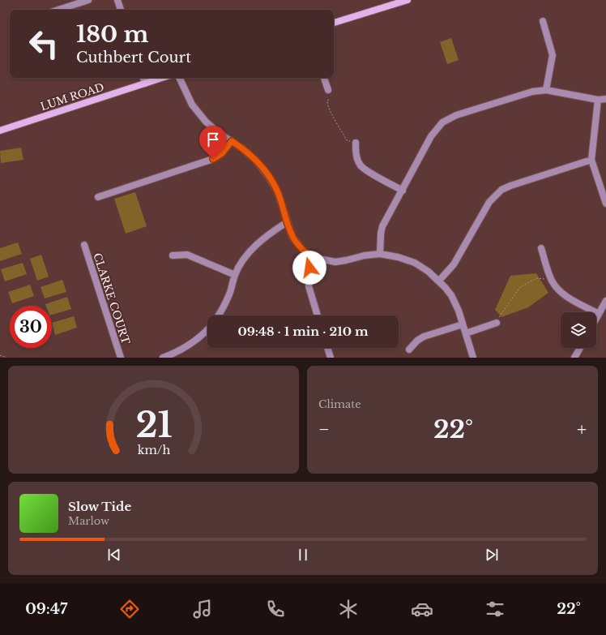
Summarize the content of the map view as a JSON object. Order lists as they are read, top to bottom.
{
  "streets": {
    "street": ["LUM ROAD", "CLARKE COURT"]
  },
  "page": {
    "turn": ["180 m", "Cuthbert Court"],
    "limit": "30",
    "trip": "09:48 · 1 min · 210 m",
    "tile": "Climate",
    "heat": ["−", "22°", "+"],
    "song": ["Slow Tide", "Marlow"],
    "tabs": ["09:47", "22°"],
    "gauge": ["21", "km/h"]
  }
}
